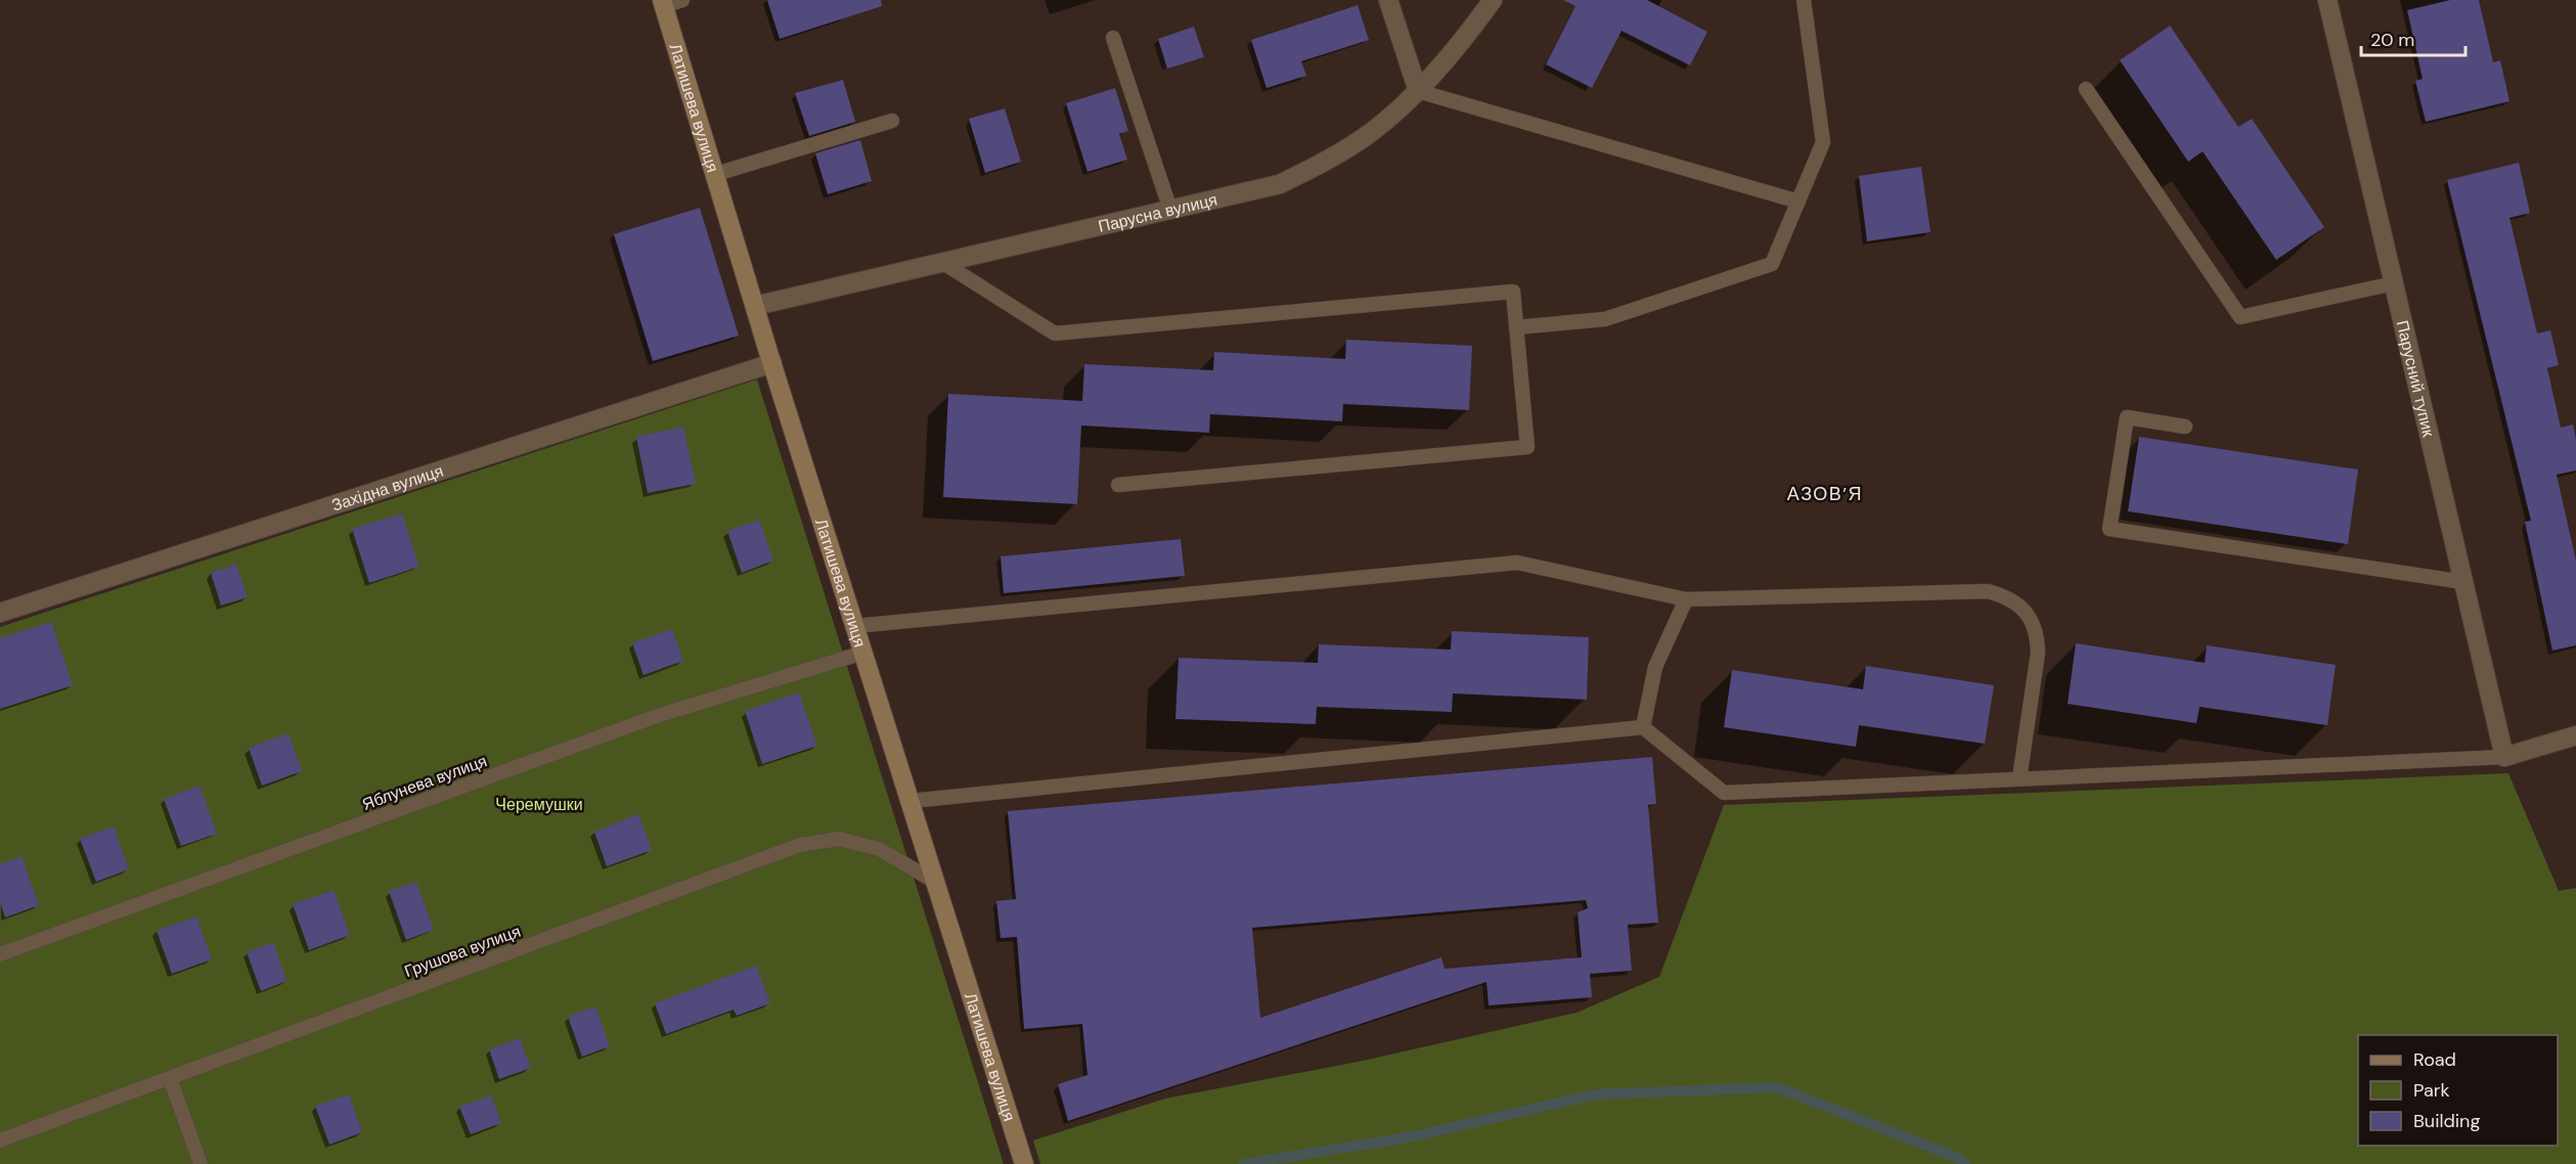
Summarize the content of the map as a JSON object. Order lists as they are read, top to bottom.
{
  "streets": {
    "street": [
      "Латишева вулиця",
      "Парусна вулиця",
      "Парусний тупик",
      "Західна вулиця"
    ],
    "lane": ["Яблунева вулиця", "Грушова вулиця"]
  },
  "crossings": [
    ["Латишева вулиця", "Парусна вулиця"],
    ["Латишева вулиця", "Західна вулиця"],
    ["Латишева вулиця", "Яблунева вулиця"],
    ["Латишева вулиця", "Грушова вулиця"]
  ],
  "districts": ["АЗОВ’Я"],
  "parks": ["Черемушки"],
  "legend": ["Road", "Park", "Building"],
  "scale_bar": "20 m"
}
